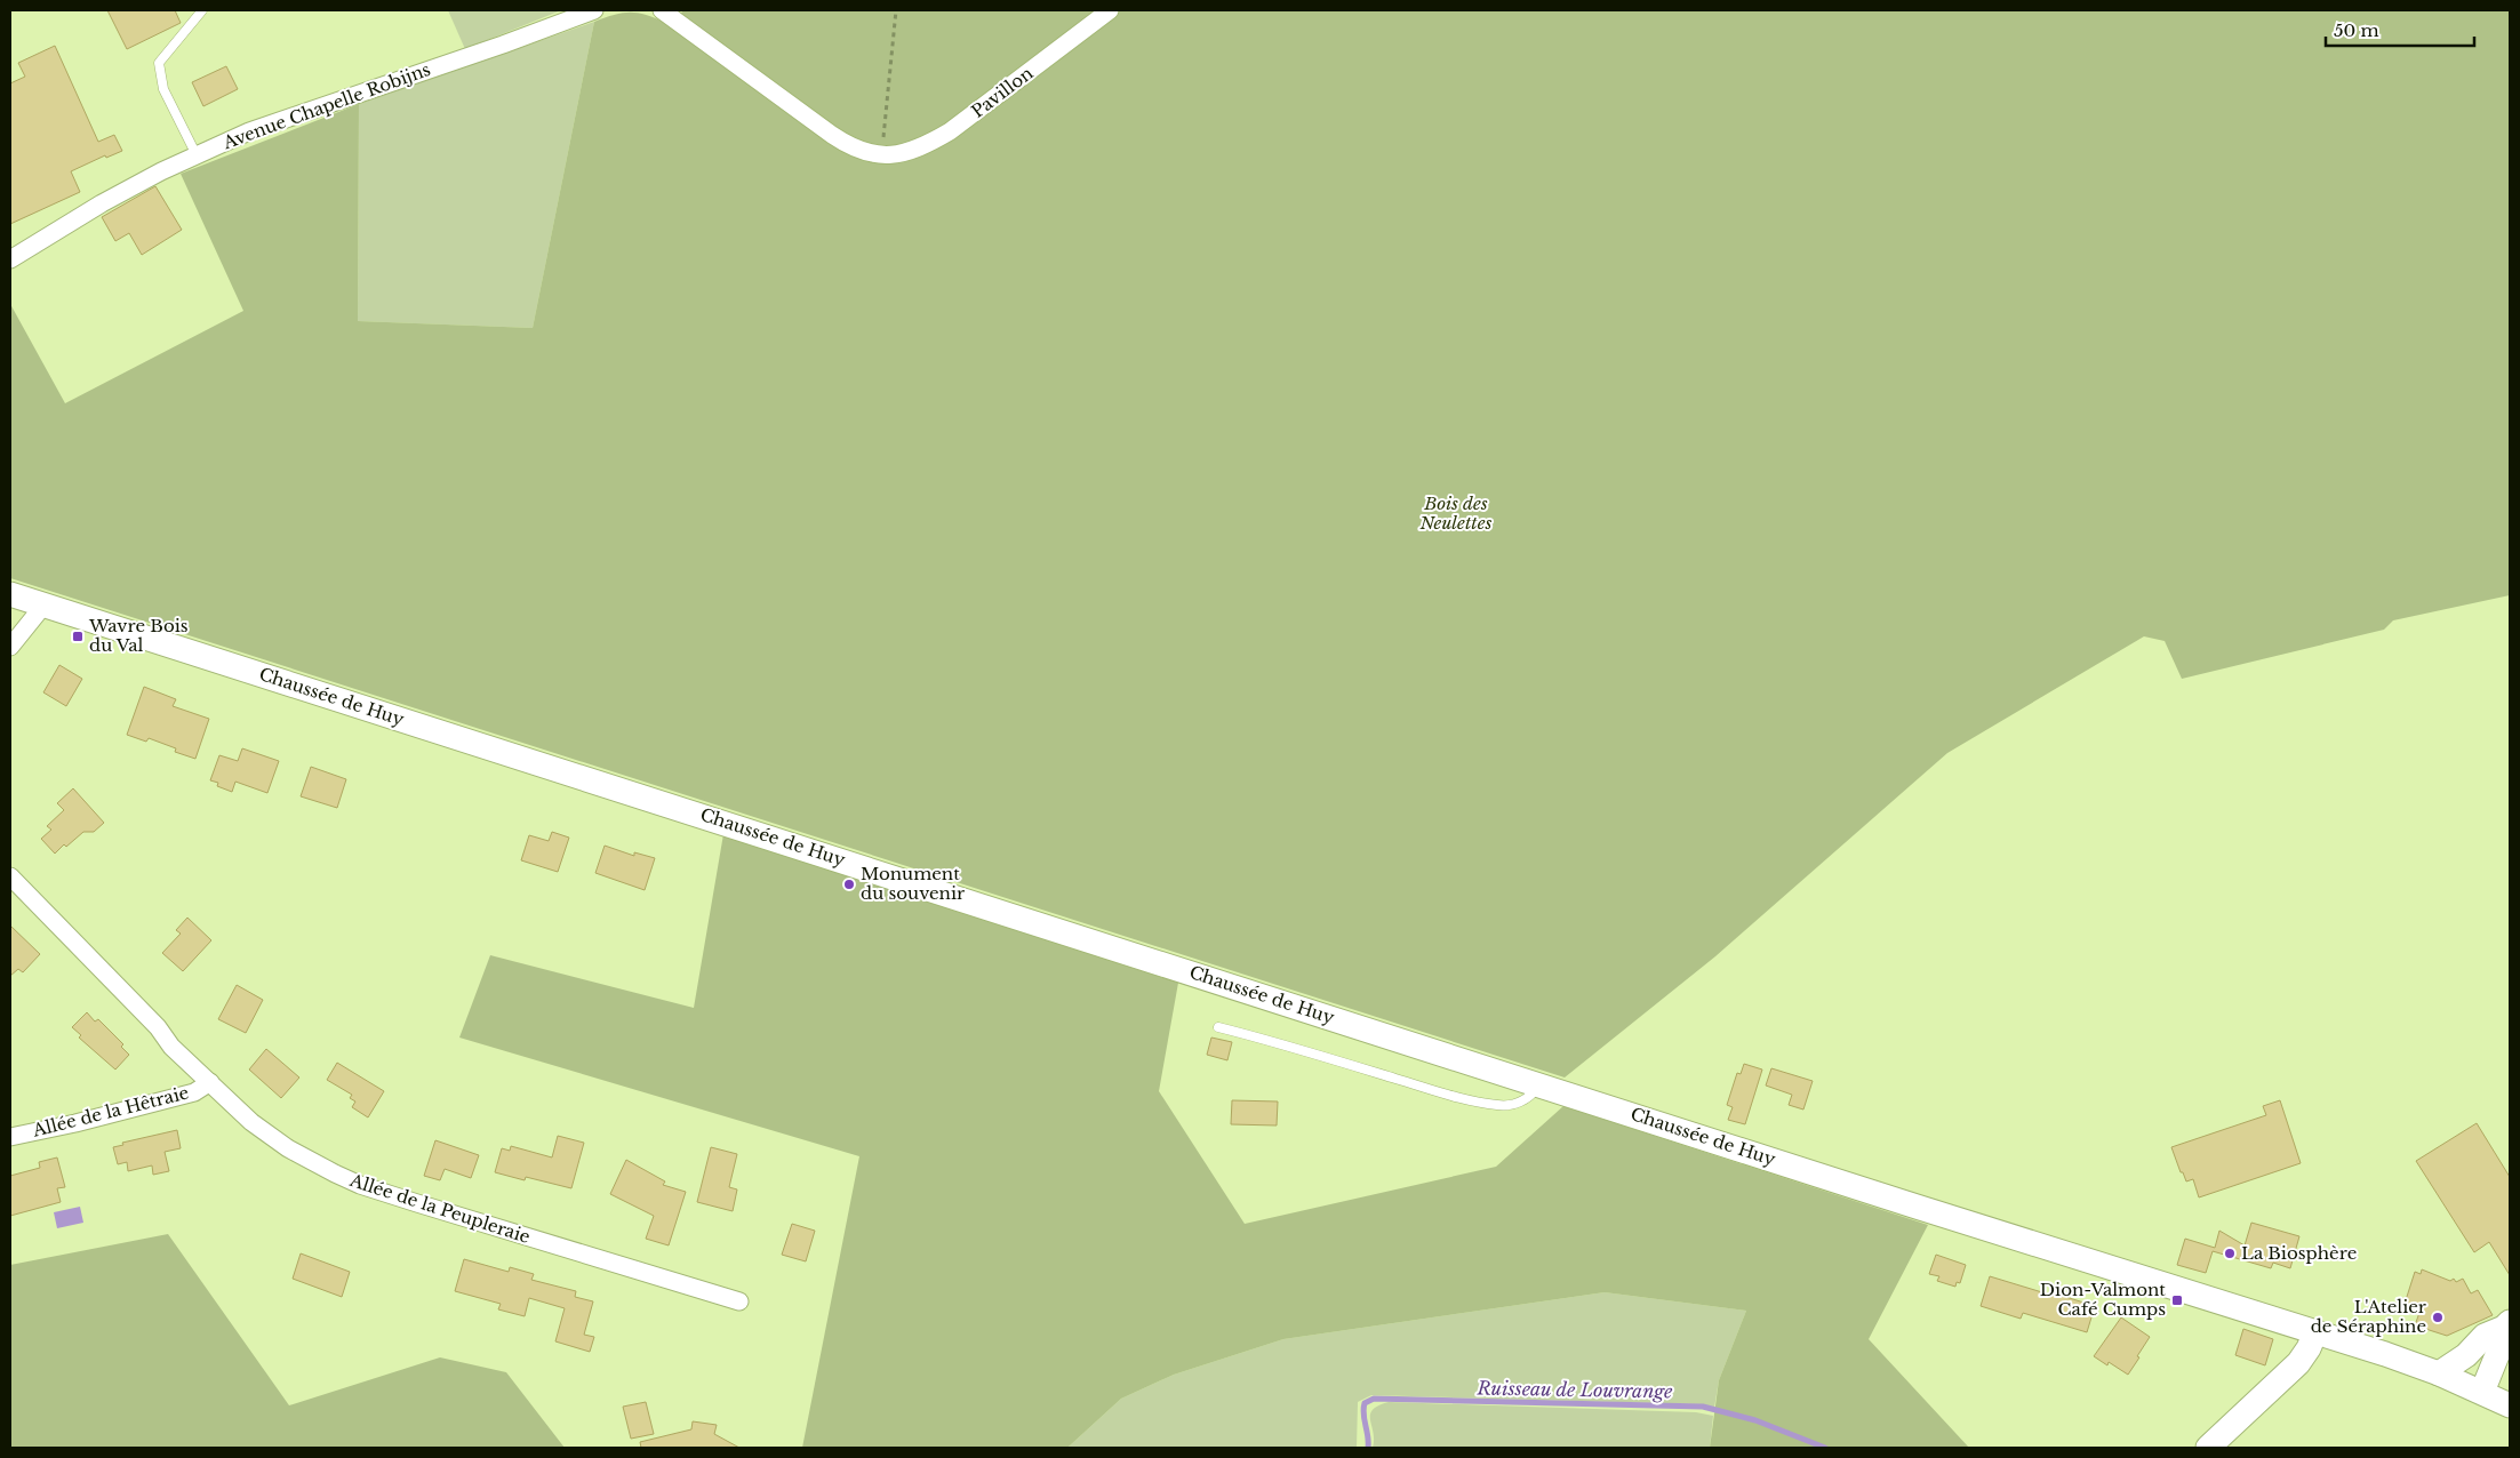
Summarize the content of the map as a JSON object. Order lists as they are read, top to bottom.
{
  "streets": {
    "main road": ["Chaussée de Huy"],
    "street": [
      "Pavillon",
      "Avenue Chapelle Robijns",
      "Allée de la Hêtraie",
      "Allée de la Peupleraie"
    ]
  },
  "crossings": [
    ["Allée de la Hêtraie", "Allée de la Peupleraie"]
  ],
  "water": ["Ruisseau de Louvrange"],
  "parks": ["Bois des Neulettes"],
  "places": {
    "transit": ["Wavre Bois du Val", "Dion-Valmont Café Cumps"],
    "other": ["Monument du souvenir", "La Biosphère", "L'Atelier de Séraphine"]
  },
  "scale_bar": "50 m"
}
